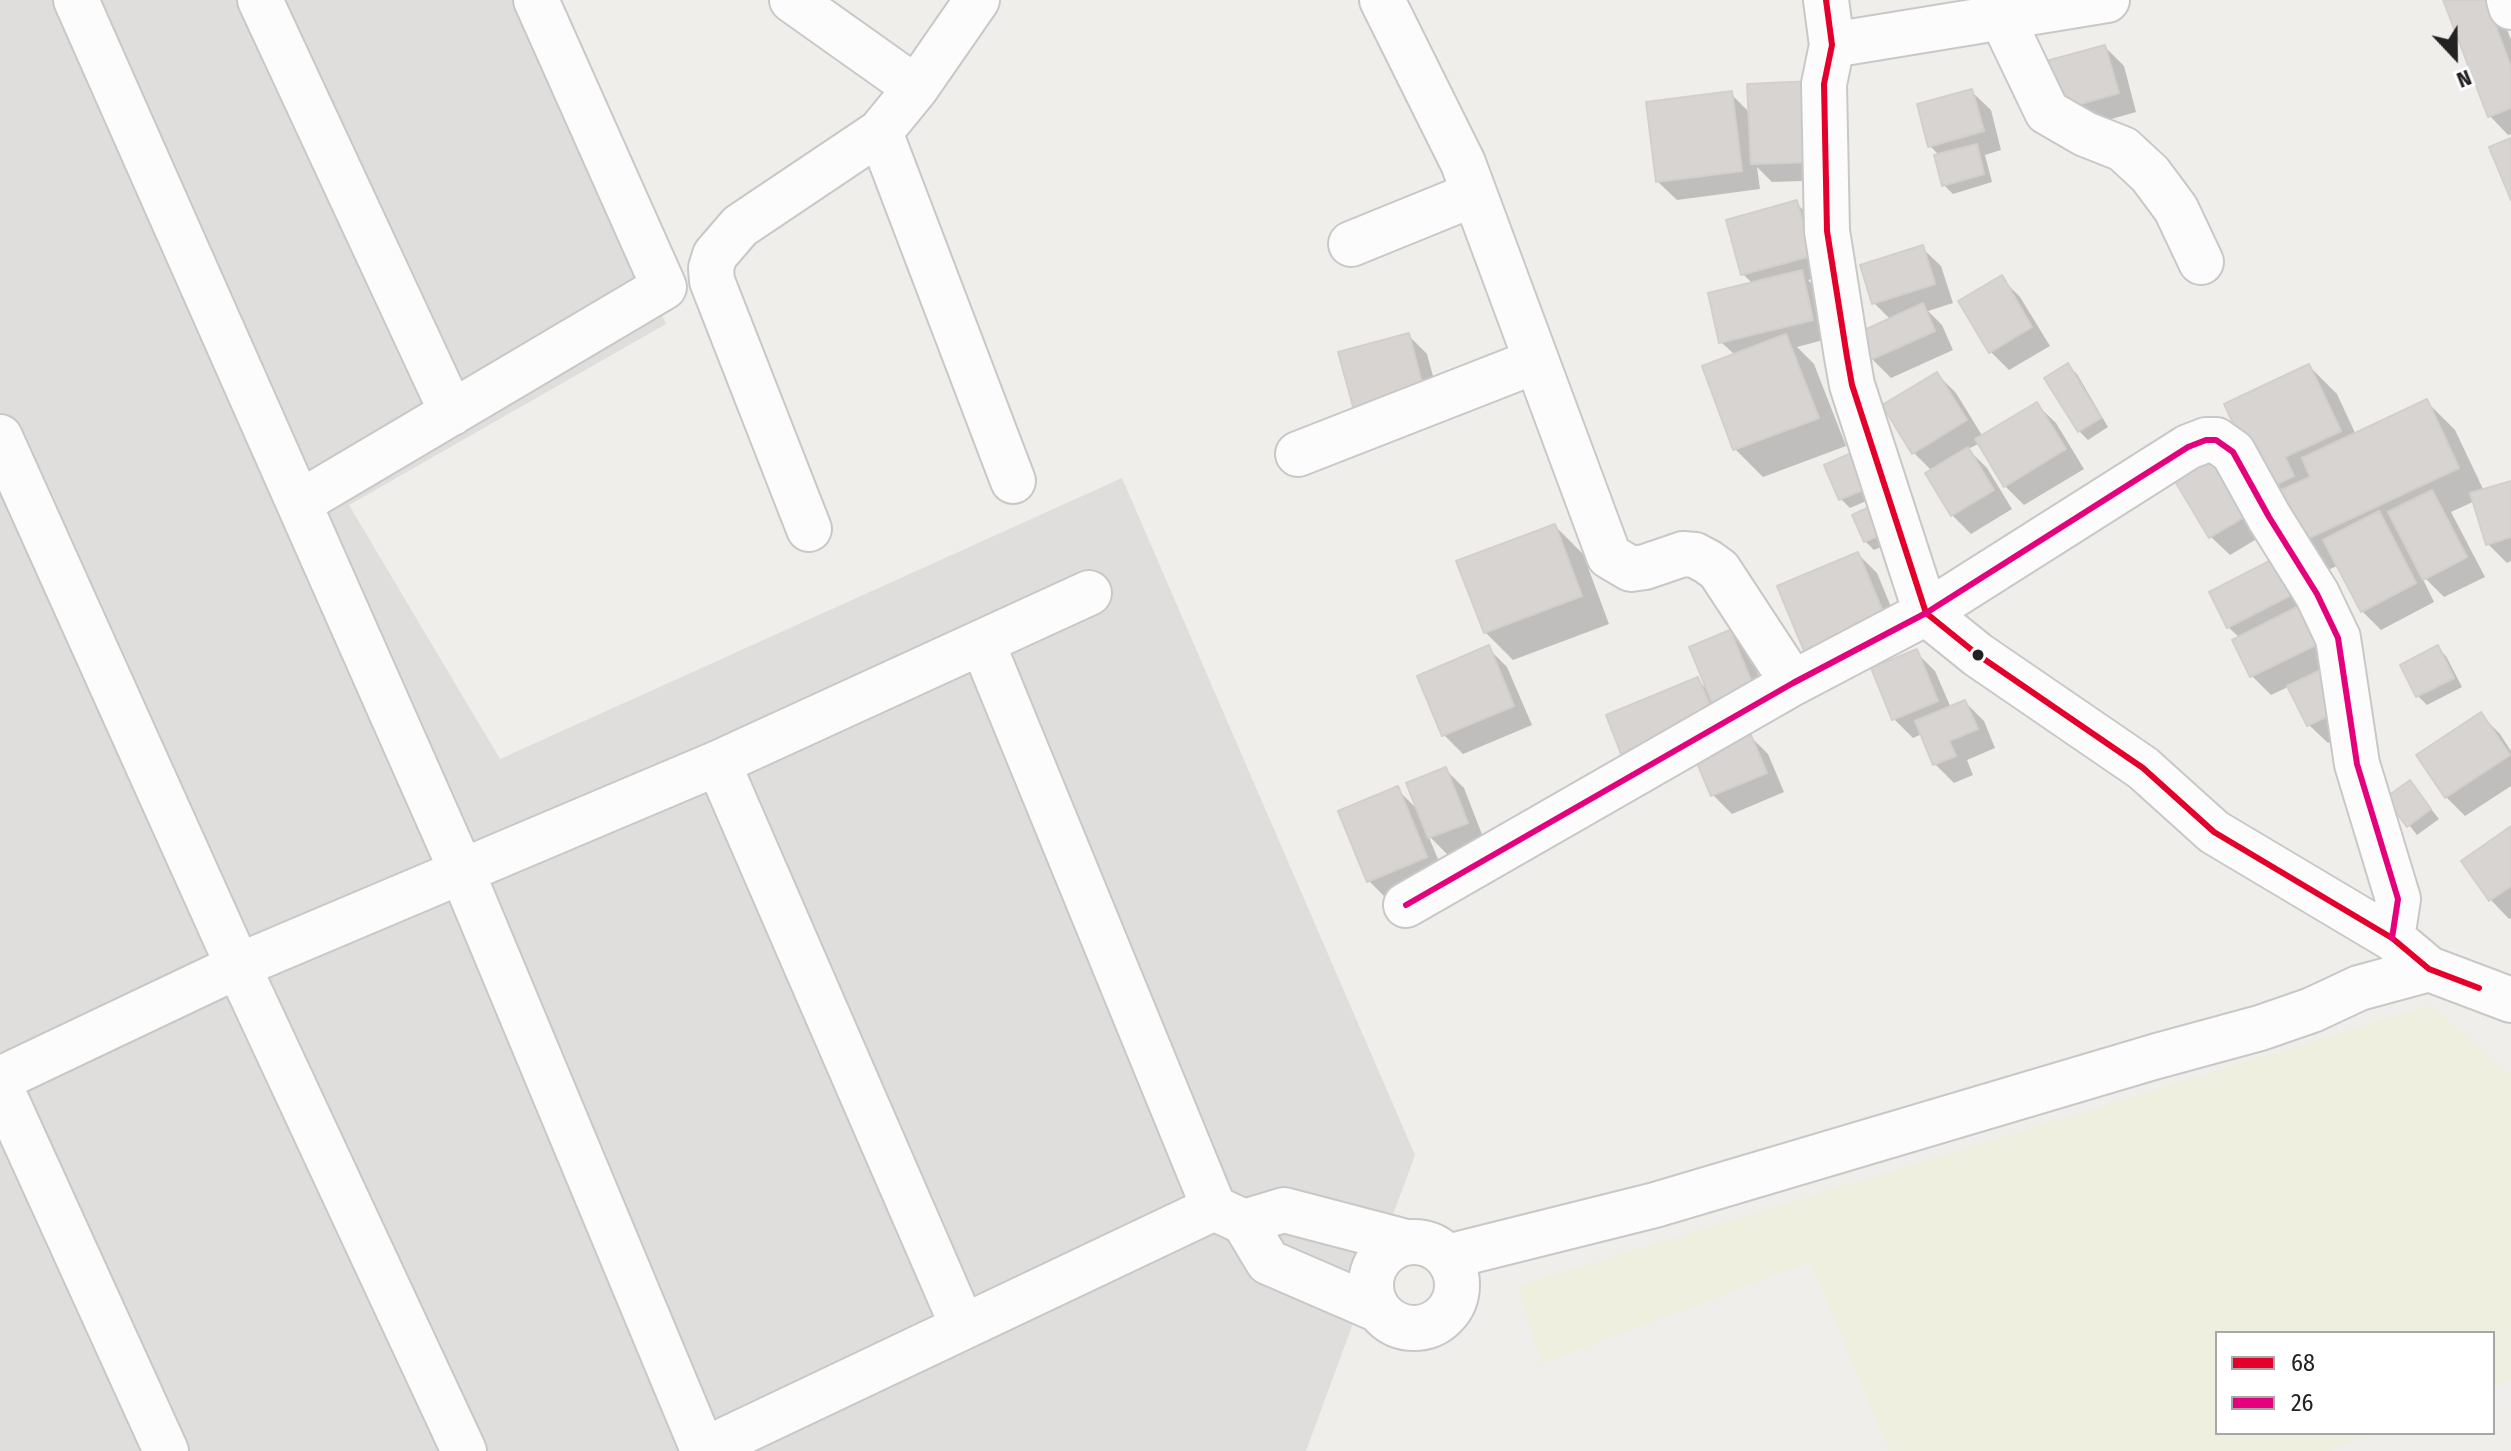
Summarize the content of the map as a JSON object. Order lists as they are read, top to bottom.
{
  "lines": ["transit line 68", "transit line 26"],
  "legend": ["68", "26"],
  "north": "bottom"
}
